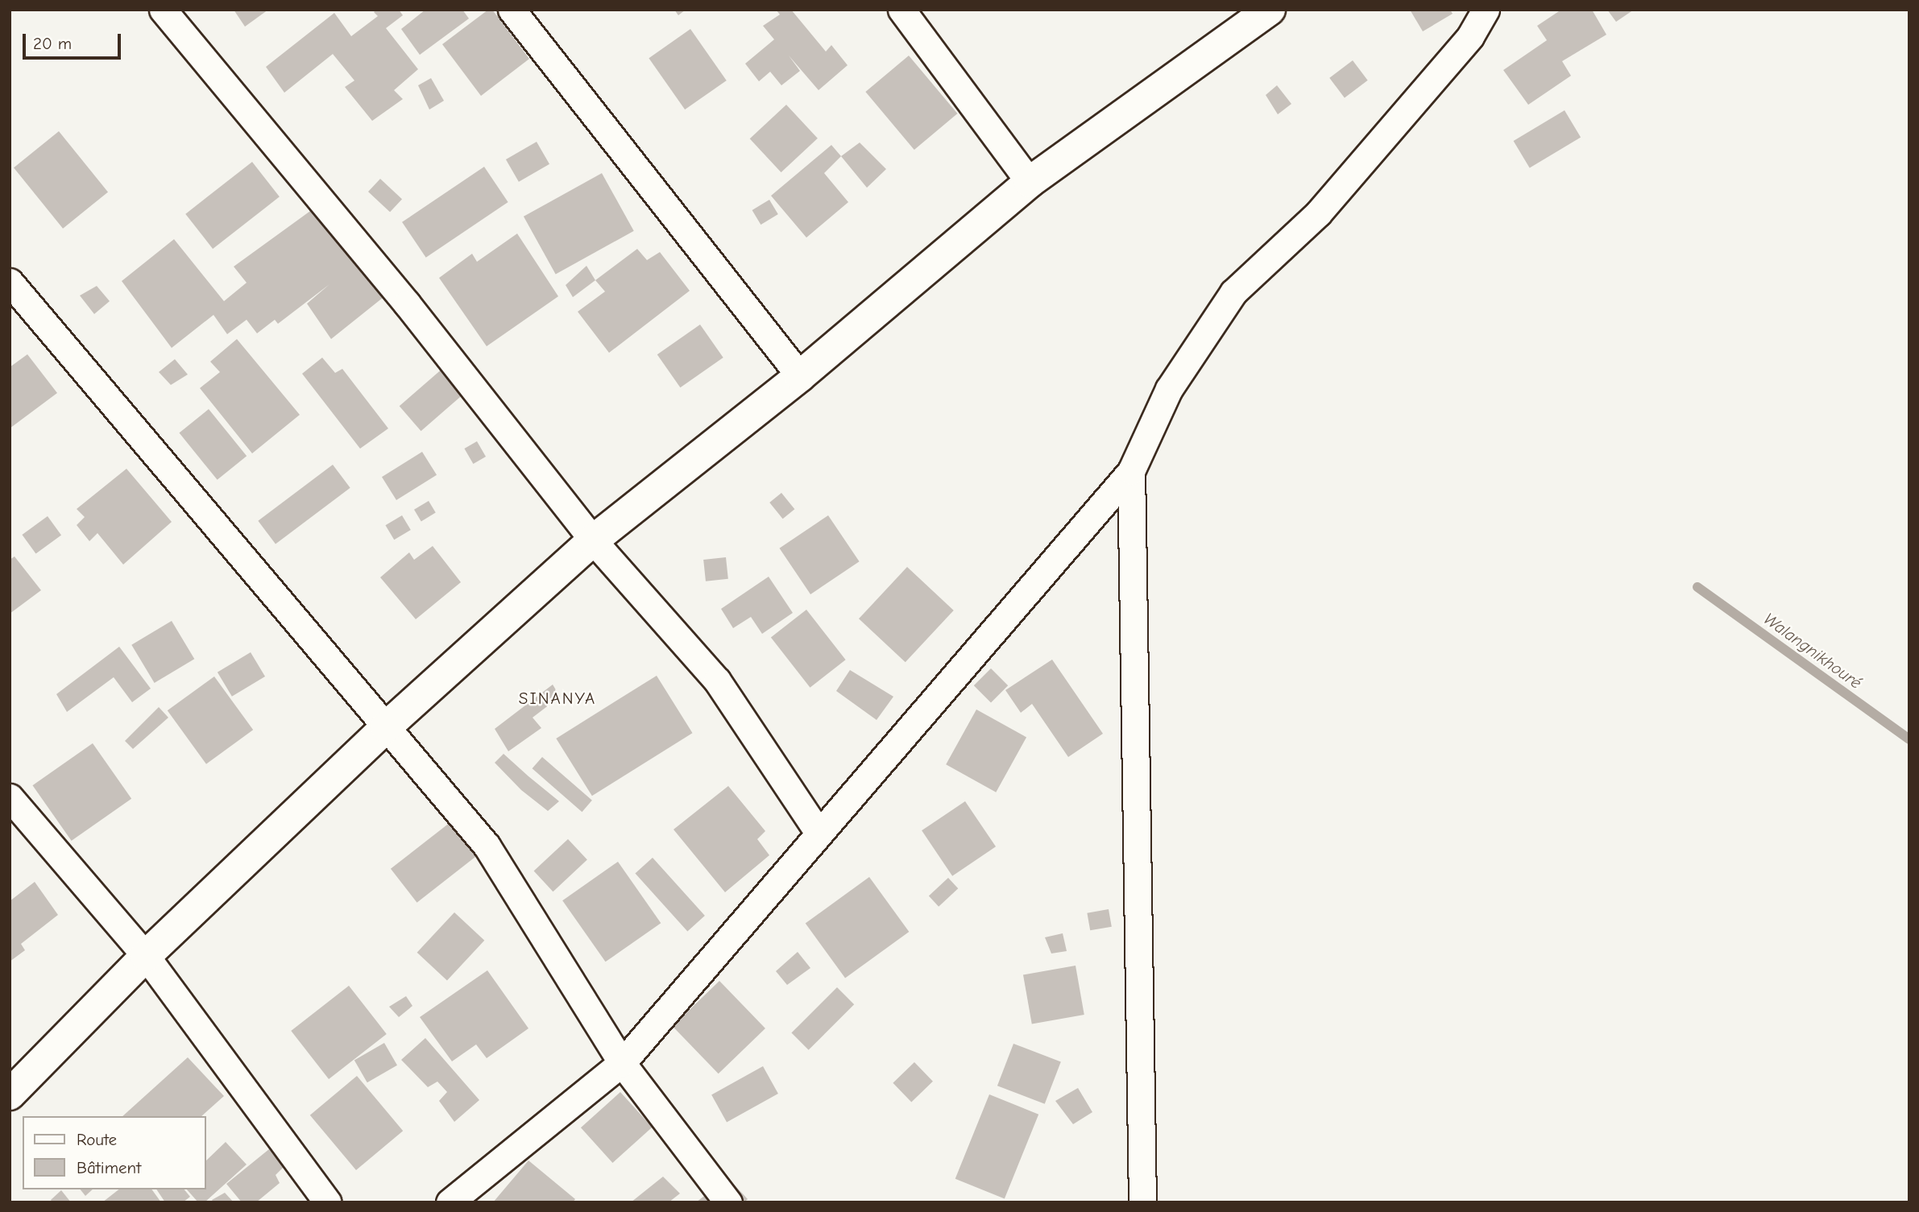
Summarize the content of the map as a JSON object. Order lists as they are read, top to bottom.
{
  "districts": ["SINANYA"],
  "water": ["Walangnikhouré"],
  "legend": ["Route", "Bâtiment"],
  "scale_bar": "20 m"
}
